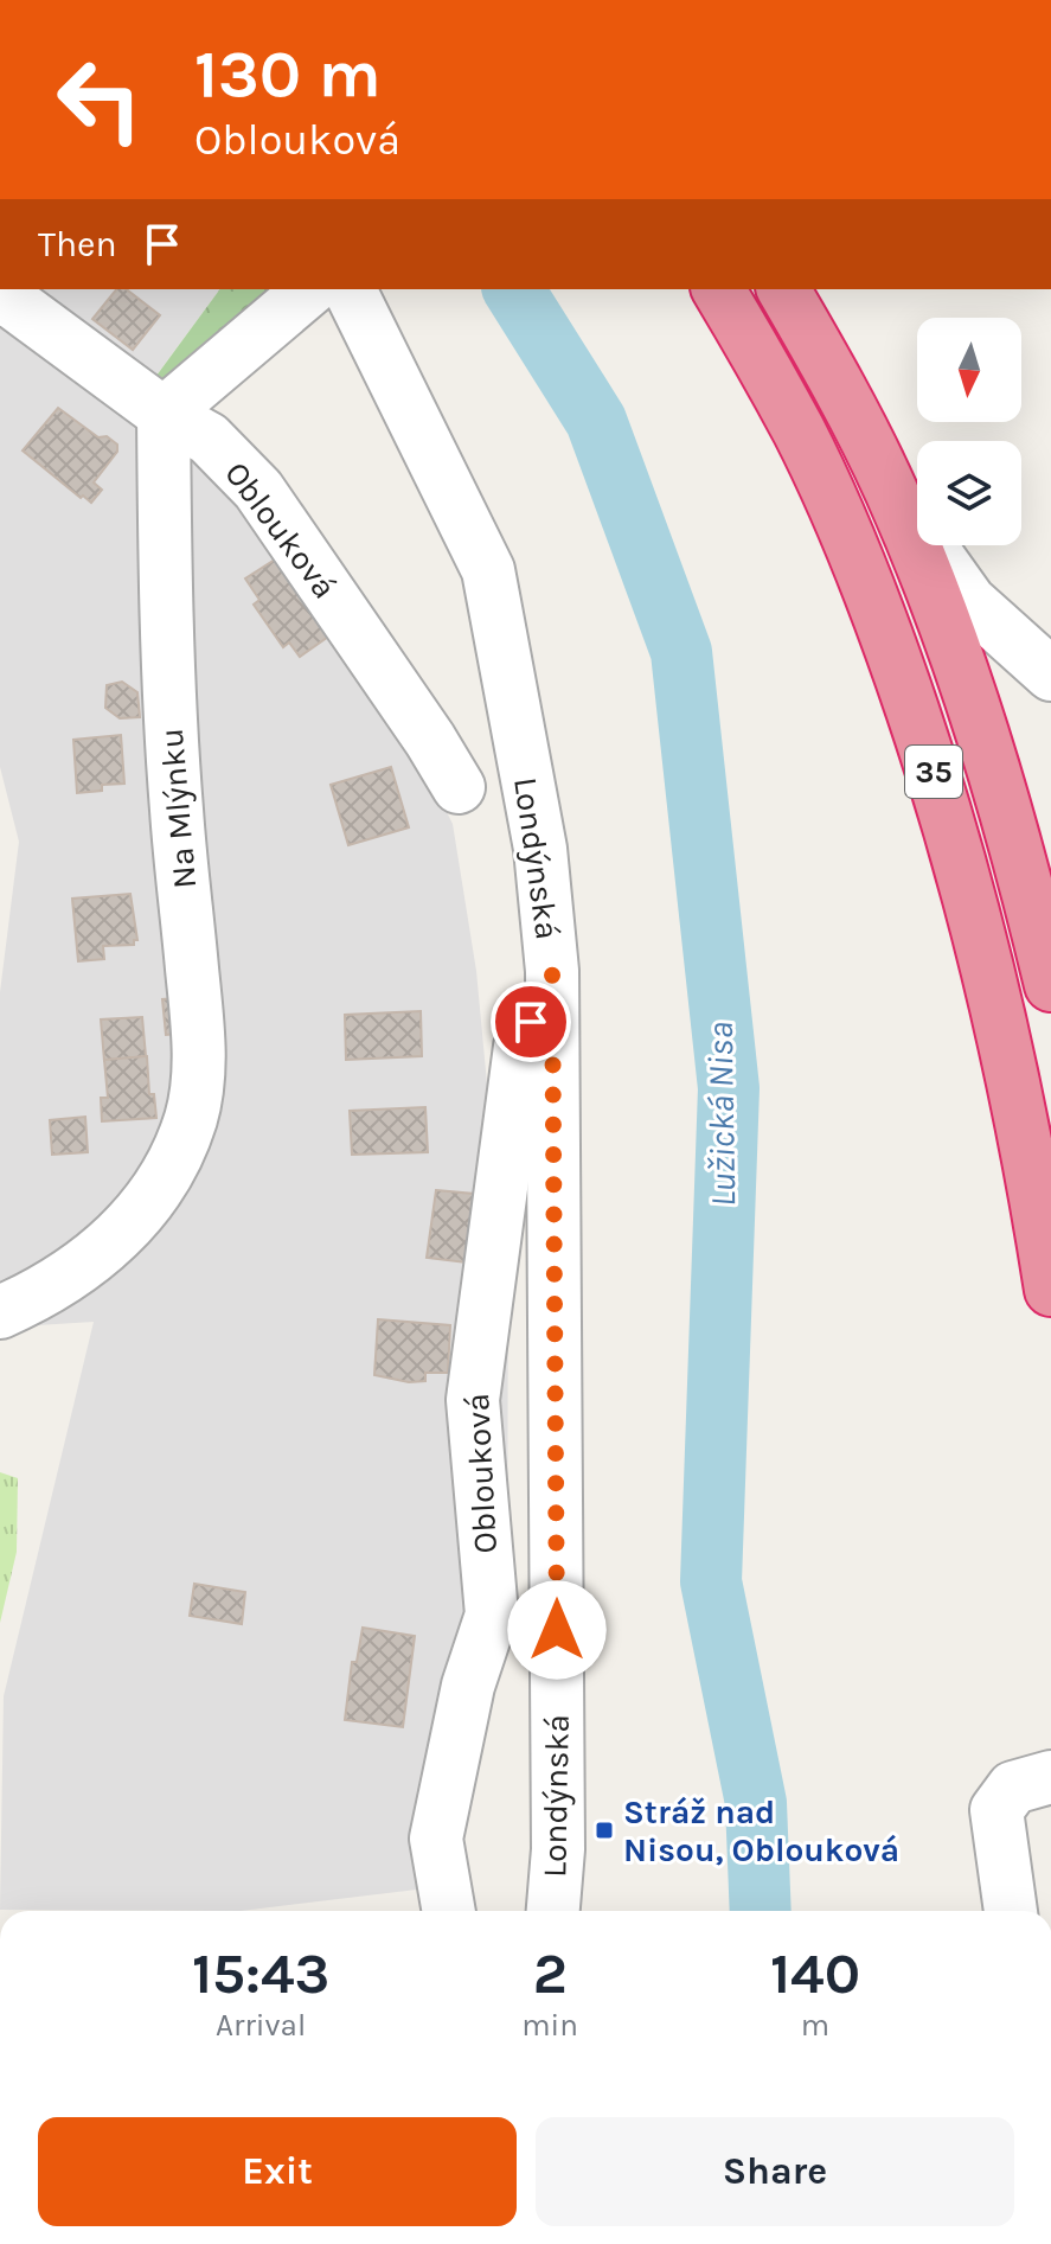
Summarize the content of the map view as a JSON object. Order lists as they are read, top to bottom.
{
  "streets": {
    "highway": ["35"],
    "street": ["Oblouková", "Na Mlýnku", "Londýnská"]
  },
  "crossings": [
    ["Oblouková", "Na Mlýnku"],
    ["Oblouková", "Londýnská"]
  ],
  "water": ["Lužická Nisa"],
  "places": {
    "transit": ["Stráž nad Nisou, Oblouková"]
  },
  "north": "bottom",
  "page": {
    "turn": ["130 m", "Oblouková"],
    "then": "Then",
    "eta": [
      "15:43",
      "Arrival",
      "2",
      "min",
      "140",
      "m"
    ],
    "buttons": ["Exit", "Share"]
  }
}
